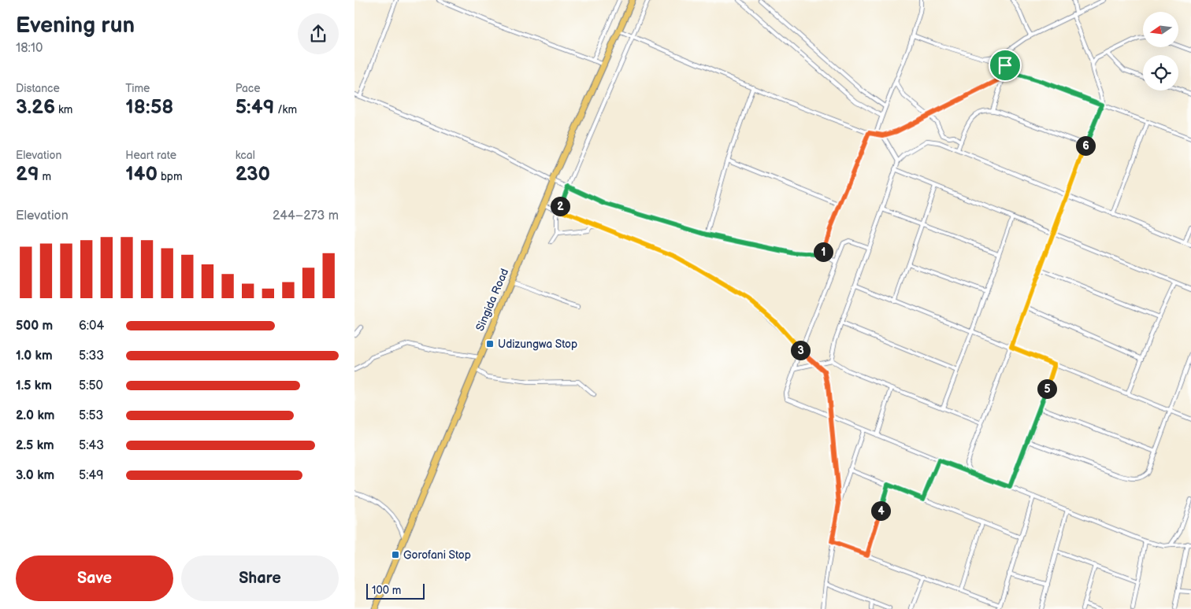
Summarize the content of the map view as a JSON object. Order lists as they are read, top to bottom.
{
  "streets": {
    "highway": ["Singida Road"]
  },
  "places": {
    "transit": ["Udizungwa Stop", "Gorofani Stop"]
  },
  "scale_bar": "100 m",
  "north": "left",
  "page": {
    "heading": ["Evening run", "18:10"],
    "stats": [
      ["Distance", "3.26 km"],
      ["Time", "18:58"],
      ["Pace", "5:49 /km"],
      ["Elevation", "29 m"],
      ["Heart rate", "140 bpm"],
      ["kcal", "230"]
    ],
    "pins": [
      "6",
      "2",
      "1",
      "3",
      "5",
      "4"
    ],
    "chart": ["Elevation", "244–273 m"],
    "list": [
      {
        "name": "500 m",
        "note": "6:04"
      },
      {
        "name": "1.0 km",
        "note": "5:33"
      },
      {
        "name": "1.5 km",
        "note": "5:50"
      },
      {
        "name": "2.0 km",
        "note": "5:53"
      },
      {
        "name": "2.5 km",
        "note": "5:43"
      },
      {
        "name": "3.0 km",
        "note": "5:49"
      }
    ],
    "buttons": ["Save", "Share"],
    "scale": "100 m"
  }
}
